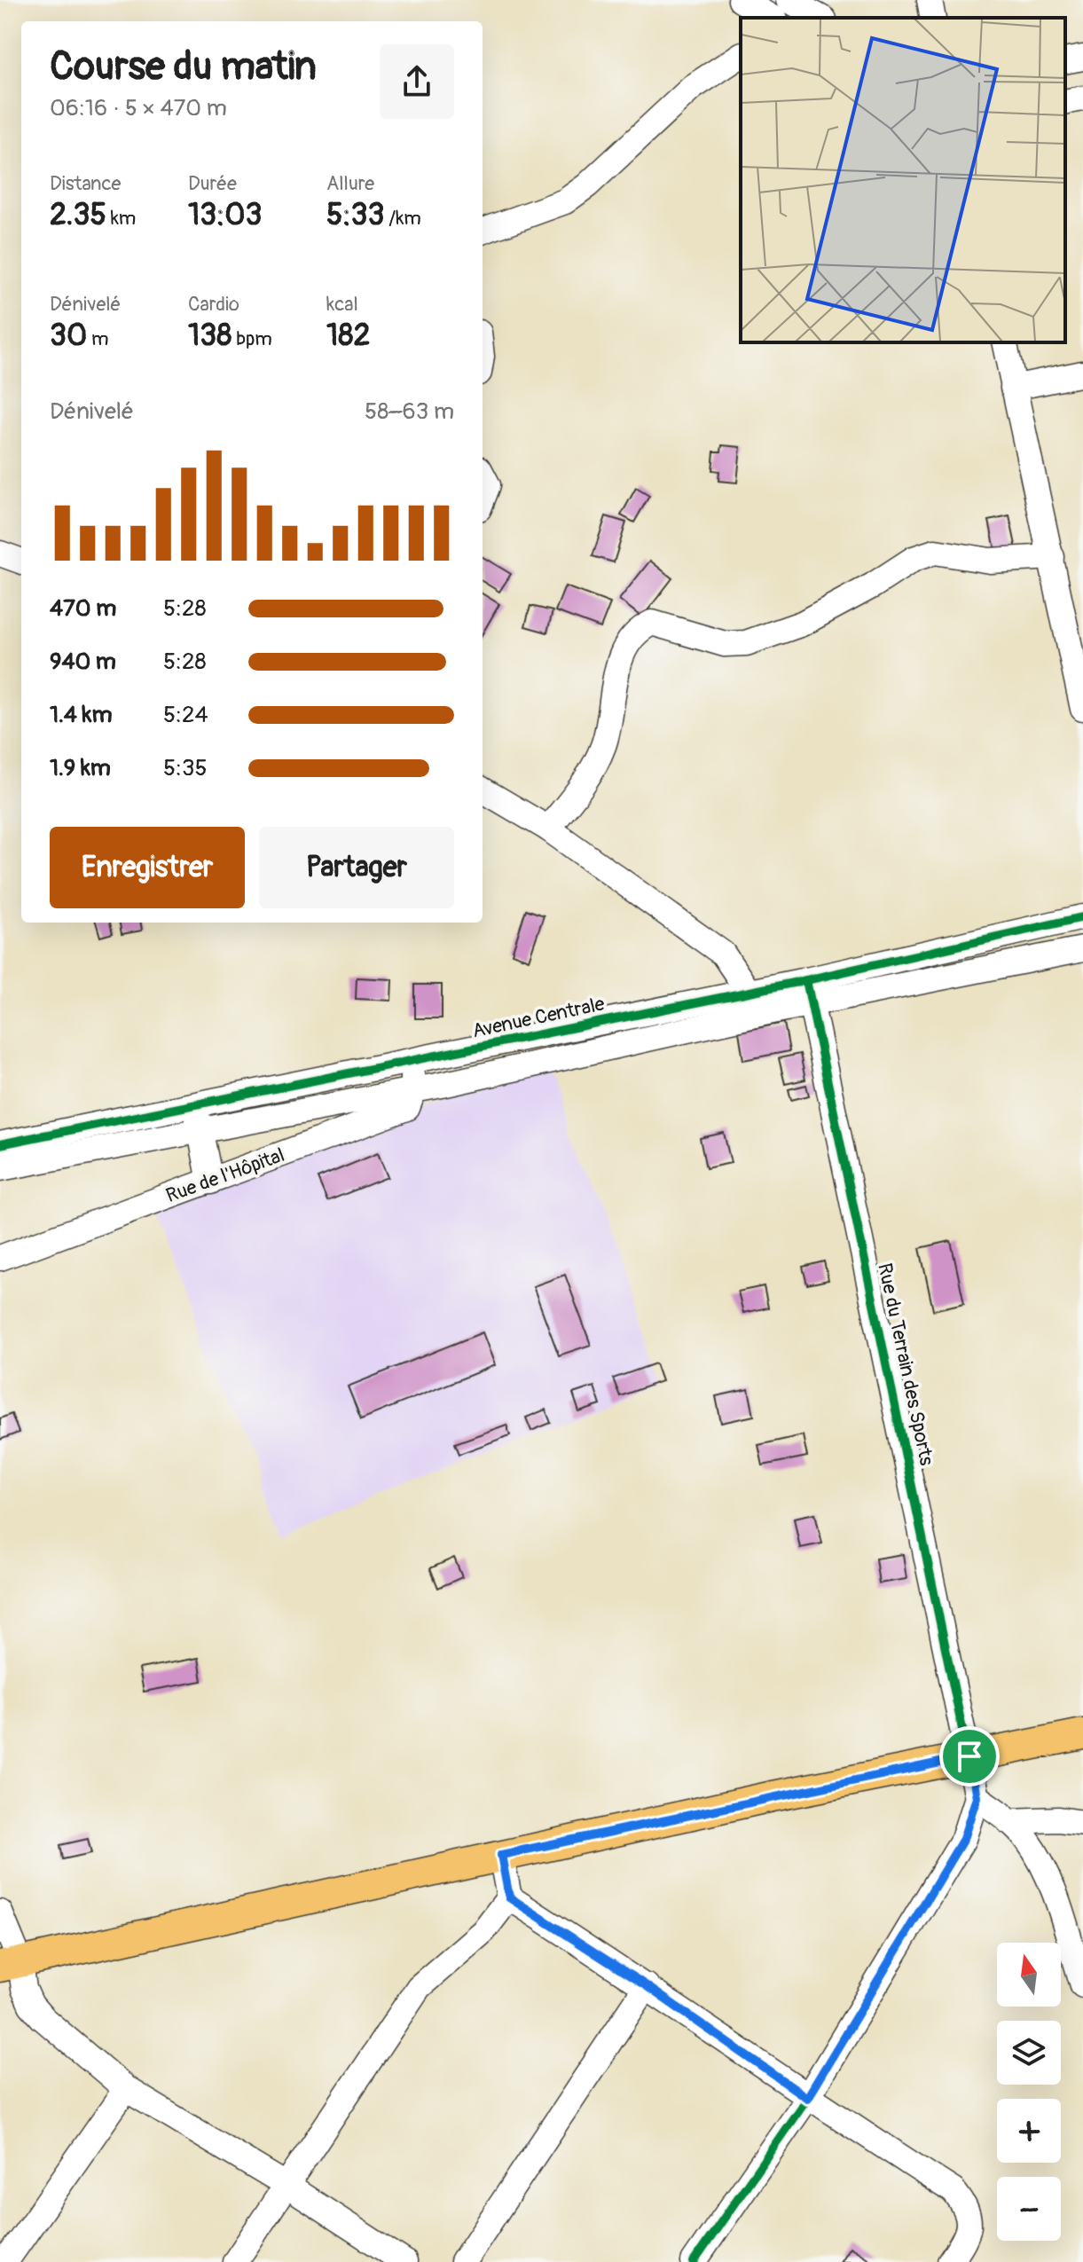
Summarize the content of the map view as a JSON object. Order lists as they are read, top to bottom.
{
  "streets": {
    "street": ["Avenue Centrale", "Rue de l'Hôpital", "Rue du Terrain des Sports"]
  },
  "crossings": [
    ["Avenue Centrale", "Rue de l'Hôpital"],
    ["Avenue Centrale", "Rue du Terrain des Sports"]
  ],
  "north": "top",
  "page": {
    "heading": ["Course du matin", "06:16 · 5 × 470 m"],
    "stats": [
      ["Distance", "2.35 km"],
      ["Durée", "13:03"],
      ["Allure", "5:33 /km"],
      ["Dénivelé", "30 m"],
      ["Cardio", "138 bpm"],
      ["kcal", "182"]
    ],
    "chart": ["Dénivelé", "58–63 m"],
    "list": [
      {
        "name": "470 m",
        "note": "5:28"
      },
      {
        "name": "940 m",
        "note": "5:28"
      },
      {
        "name": "1.4 km",
        "note": "5:24"
      },
      {
        "name": "1.9 km",
        "note": "5:35"
      }
    ],
    "buttons": ["Enregistrer", "Partager"],
    "map_buttons": ["+", "−"]
  }
}
